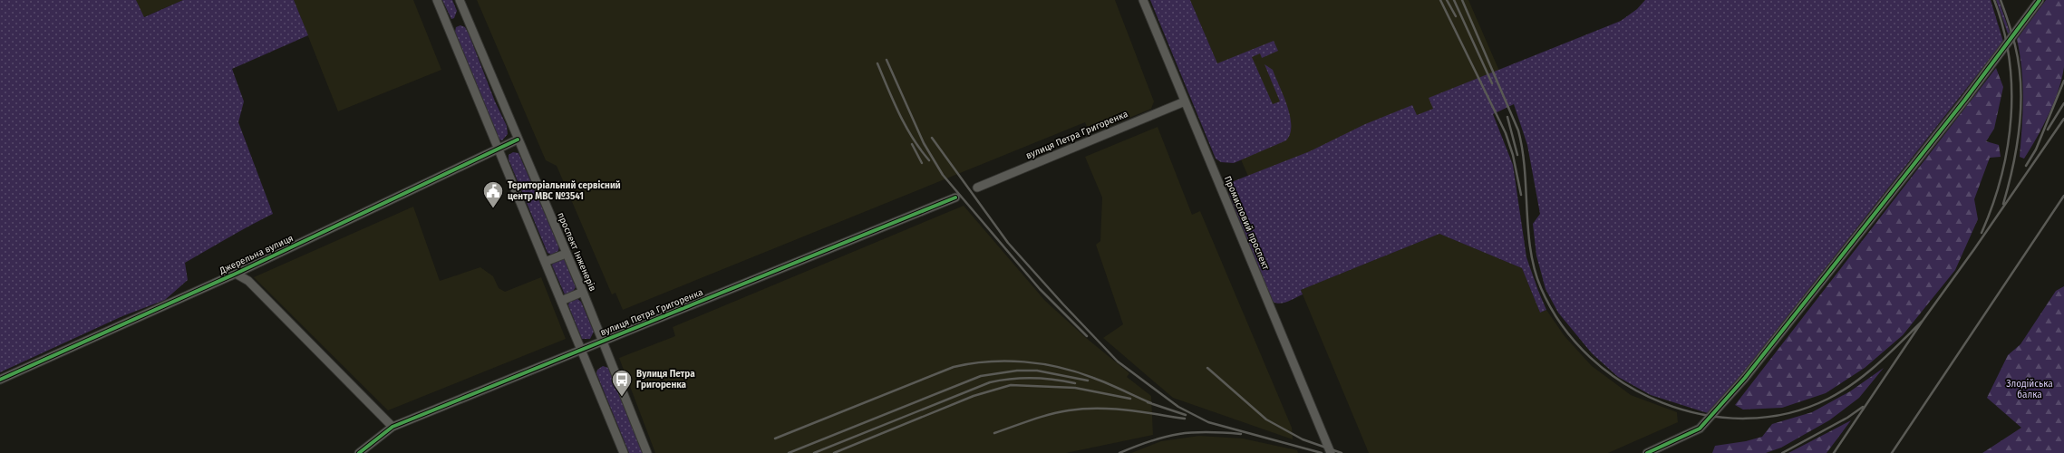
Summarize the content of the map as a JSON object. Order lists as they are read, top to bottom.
{
  "streets": {
    "street": [
      "вулиця Петра Григоренка",
      "Промисловий проспект",
      "проспект Інженерів",
      "Джерельна вулиця"
    ]
  },
  "crossings": [
    ["вулиця Петра Григоренка", "Промисловий проспект"],
    ["вулиця Петра Григоренка", "проспект Інженерів"],
    ["проспект Інженерів", "Джерельна вулиця"]
  ],
  "parks": ["Злодійська балка"],
  "places": {
    "public building": ["Територіальний сервісний центр МВС №3541"],
    "bus stop": ["Вулиця Петра Григоренка"]
  }
}
